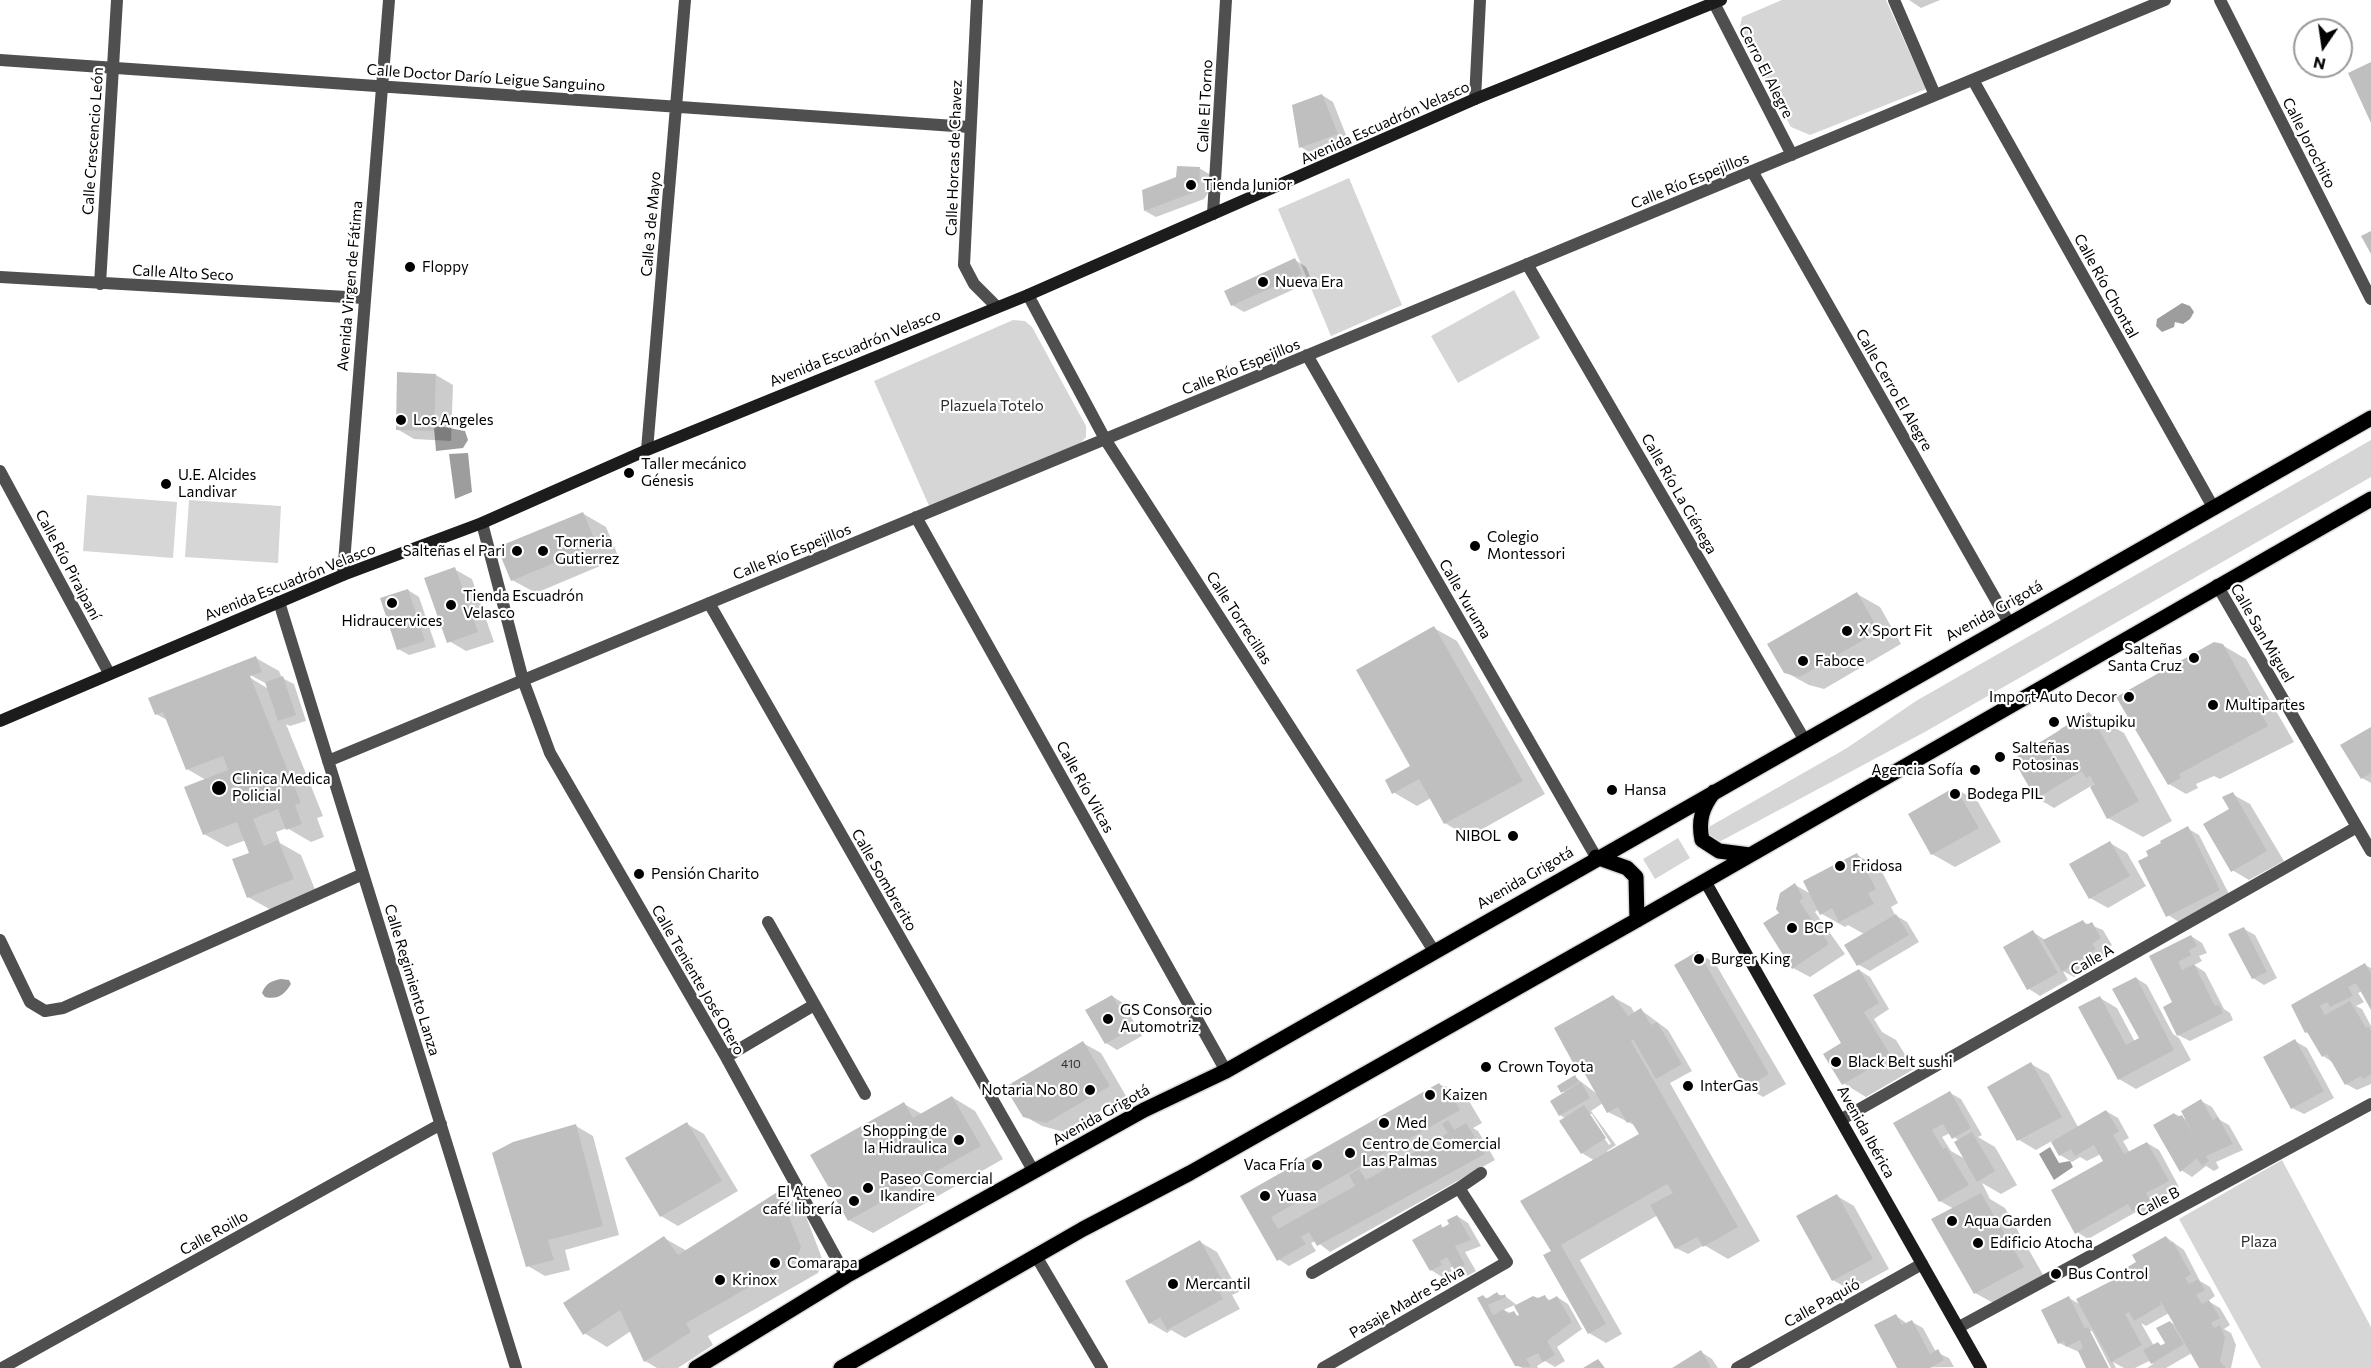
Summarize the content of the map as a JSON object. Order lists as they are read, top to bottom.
{
  "streets": {
    "main road": ["Avenida Grigotá"],
    "street": [
      "Cerro El Alegre",
      "Calle Doctor Darío Leigue Sanguino",
      "Calle El Torno",
      "Avenida Escuadrón Velasco",
      "Calle Crescencio León",
      "Calle Jorochito",
      "Calle Horcas de Chavez",
      "Calle Río Espejillos",
      "Calle 3 de Mayo",
      "Calle Alto Seco",
      "Avenida Virgen de Fátima",
      "Calle Río Chontal",
      "Calle Cerro El Alegre",
      "Calle Río La Ciénega",
      "Calle Río Piraipaní",
      "Calle Yuruma",
      "Calle Torrecillas",
      "Calle San Miguel",
      "Calle Río Vilcas",
      "Calle Sombrerito",
      "Calle A",
      "Calle Regimiento Lanza",
      "Calle Teniente José Otero",
      "Avenida Ibérica",
      "Calle B",
      "Calle Roillo",
      "Pasaje Madre Selva",
      "Calle Paquió"
    ]
  },
  "crossings": [
    ["Cerro El Alegre", "Avenida Escuadrón Velasco"],
    ["Cerro El Alegre", "Calle Río Espejillos"],
    ["Calle Doctor Darío Leigue Sanguino", "Calle Crescencio León"],
    ["Calle Doctor Darío Leigue Sanguino", "Calle Horcas de Chavez"],
    ["Calle Doctor Darío Leigue Sanguino", "Calle 3 de Mayo"],
    ["Calle Doctor Darío Leigue Sanguino", "Avenida Virgen de Fátima"],
    ["Calle El Torno", "Avenida Escuadrón Velasco"],
    ["Avenida Escuadrón Velasco", "Calle Horcas de Chavez"],
    ["Avenida Escuadrón Velasco", "Calle 3 de Mayo"],
    ["Avenida Escuadrón Velasco", "Avenida Virgen de Fátima"],
    ["Avenida Escuadrón Velasco", "Calle Río Piraipaní"],
    ["Avenida Escuadrón Velasco", "Calle Torrecillas"],
    ["Avenida Escuadrón Velasco", "Calle Regimiento Lanza"],
    ["Avenida Escuadrón Velasco", "Calle Teniente José Otero"],
    ["Calle Crescencio León", "Calle Alto Seco"],
    ["Calle Río Espejillos", "Calle Río Chontal"],
    ["Calle Río Espejillos", "Calle Cerro El Alegre"],
    ["Calle Río Espejillos", "Calle Río La Ciénega"],
    ["Calle Río Espejillos", "Calle Yuruma"],
    ["Calle Río Espejillos", "Calle Torrecillas"],
    ["Calle Río Espejillos", "Calle Río Vilcas"],
    ["Calle Río Espejillos", "Calle Sombrerito"],
    ["Calle Río Espejillos", "Calle Regimiento Lanza"],
    ["Calle Río Espejillos", "Calle Teniente José Otero"],
    ["Calle Alto Seco", "Avenida Virgen de Fátima"],
    ["Calle Río Chontal", "Avenida Grigotá"],
    ["Calle Cerro El Alegre", "Avenida Grigotá"],
    ["Calle Río La Ciénega", "Avenida Grigotá"],
    ["Calle Yuruma", "Avenida Grigotá"],
    ["Avenida Grigotá", "Calle Torrecillas"],
    ["Avenida Grigotá", "Calle Río Vilcas"],
    ["Avenida Grigotá", "Calle Sombrerito"],
    ["Avenida Grigotá", "Calle Teniente José Otero"],
    ["Calle San Miguel", "Calle A"],
    ["Calle A", "Avenida Ibérica"],
    ["Calle Regimiento Lanza", "Calle Roillo"],
    ["Avenida Ibérica", "Calle B"],
    ["Avenida Ibérica", "Calle Paquió"]
  ],
  "parks": ["Plazuela Totelo", "Plaza"],
  "places": [
    "Tienda Junior",
    "Floppy",
    "Nueva Era",
    "Los Angeles",
    "Taller mecánico Génesis",
    "U.E. Alcides Landivar",
    "Colegio Montessori",
    "Salteñas el Pari",
    "Torneria Gutierrez",
    "Hidraucervices",
    "Tienda Escuadrón Velasco",
    "X Sport Fit",
    "Salteñas Santa Cruz",
    "Faboce",
    "Import Auto Decor",
    "Multipartes",
    "Wistupiku",
    "Salteñas Potosinas",
    "Agencia Sofía",
    "Clinica Medica Policial",
    "Hansa",
    "Bodega PIL",
    "NIBOL",
    "Fridosa",
    "Pensión Charito",
    "BCP",
    "Burger King",
    "GS Consorcio Automotriz",
    "Black Belt sushi",
    "Crown Toyota",
    "InterGas",
    "Notaria No 80",
    "Kaizen",
    "Med",
    "Shopping de la Hidraulica",
    "Centro de Comercial Las Palmas",
    "Vaca Fría",
    "Paseo Comercial Ikandire",
    "Yuasa",
    "El Ateneo café librería",
    "Aqua Garden",
    "Edificio Atocha",
    "Comarapa",
    "Bus Control",
    "Krinox",
    "Mercantil"
  ],
  "house_numbers": ["410"],
  "north": "bottom"
}
